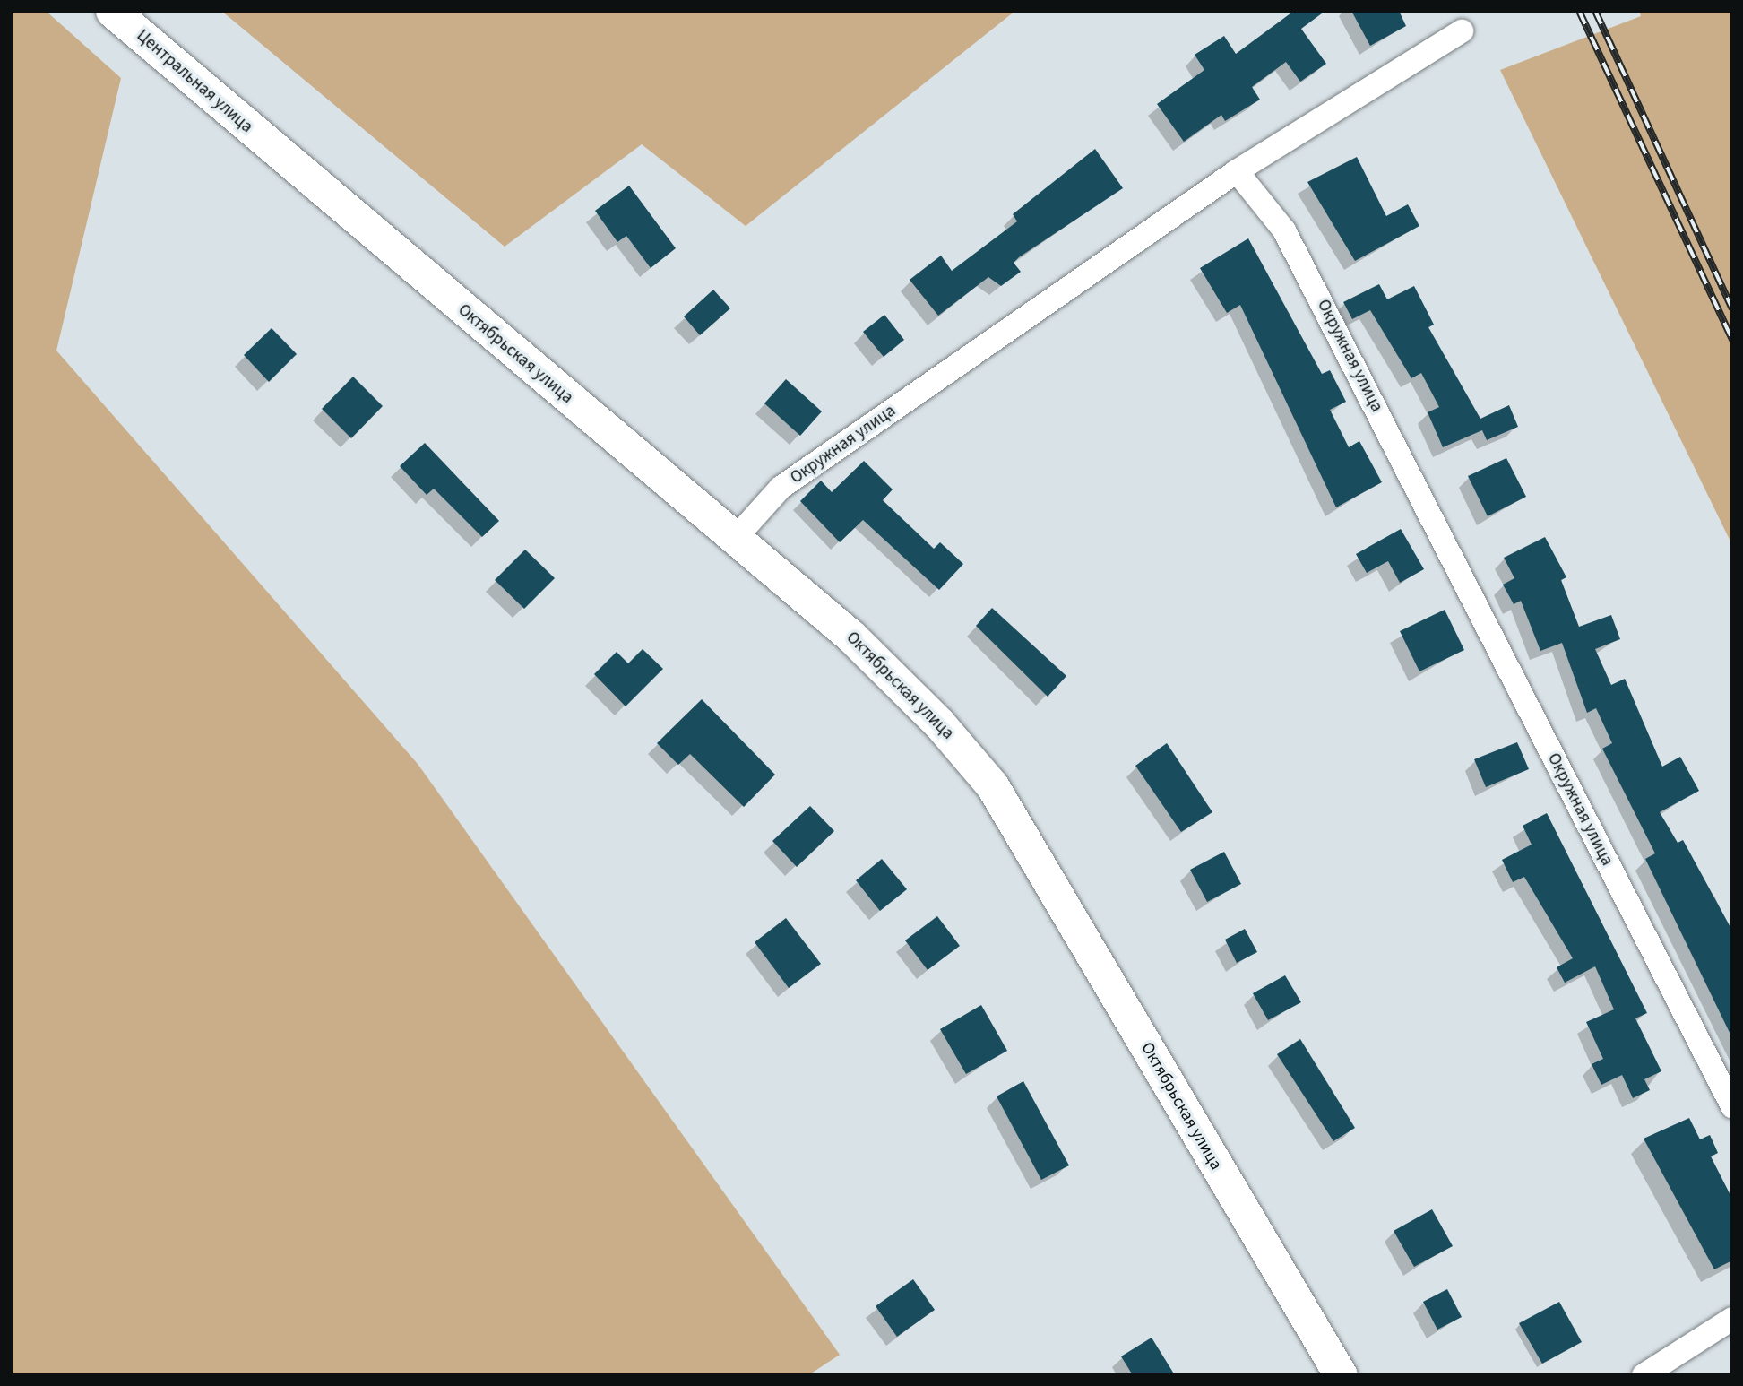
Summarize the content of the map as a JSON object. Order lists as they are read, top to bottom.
{
  "streets": {
    "main road": ["Центральная улица", "Октябрьская улица"],
    "street": ["Окружная улица"]
  },
  "crossings": [
    ["Центральная улица", "Октябрьская улица"],
    ["Октябрьская улица", "Окружная улица"]
  ]
}
